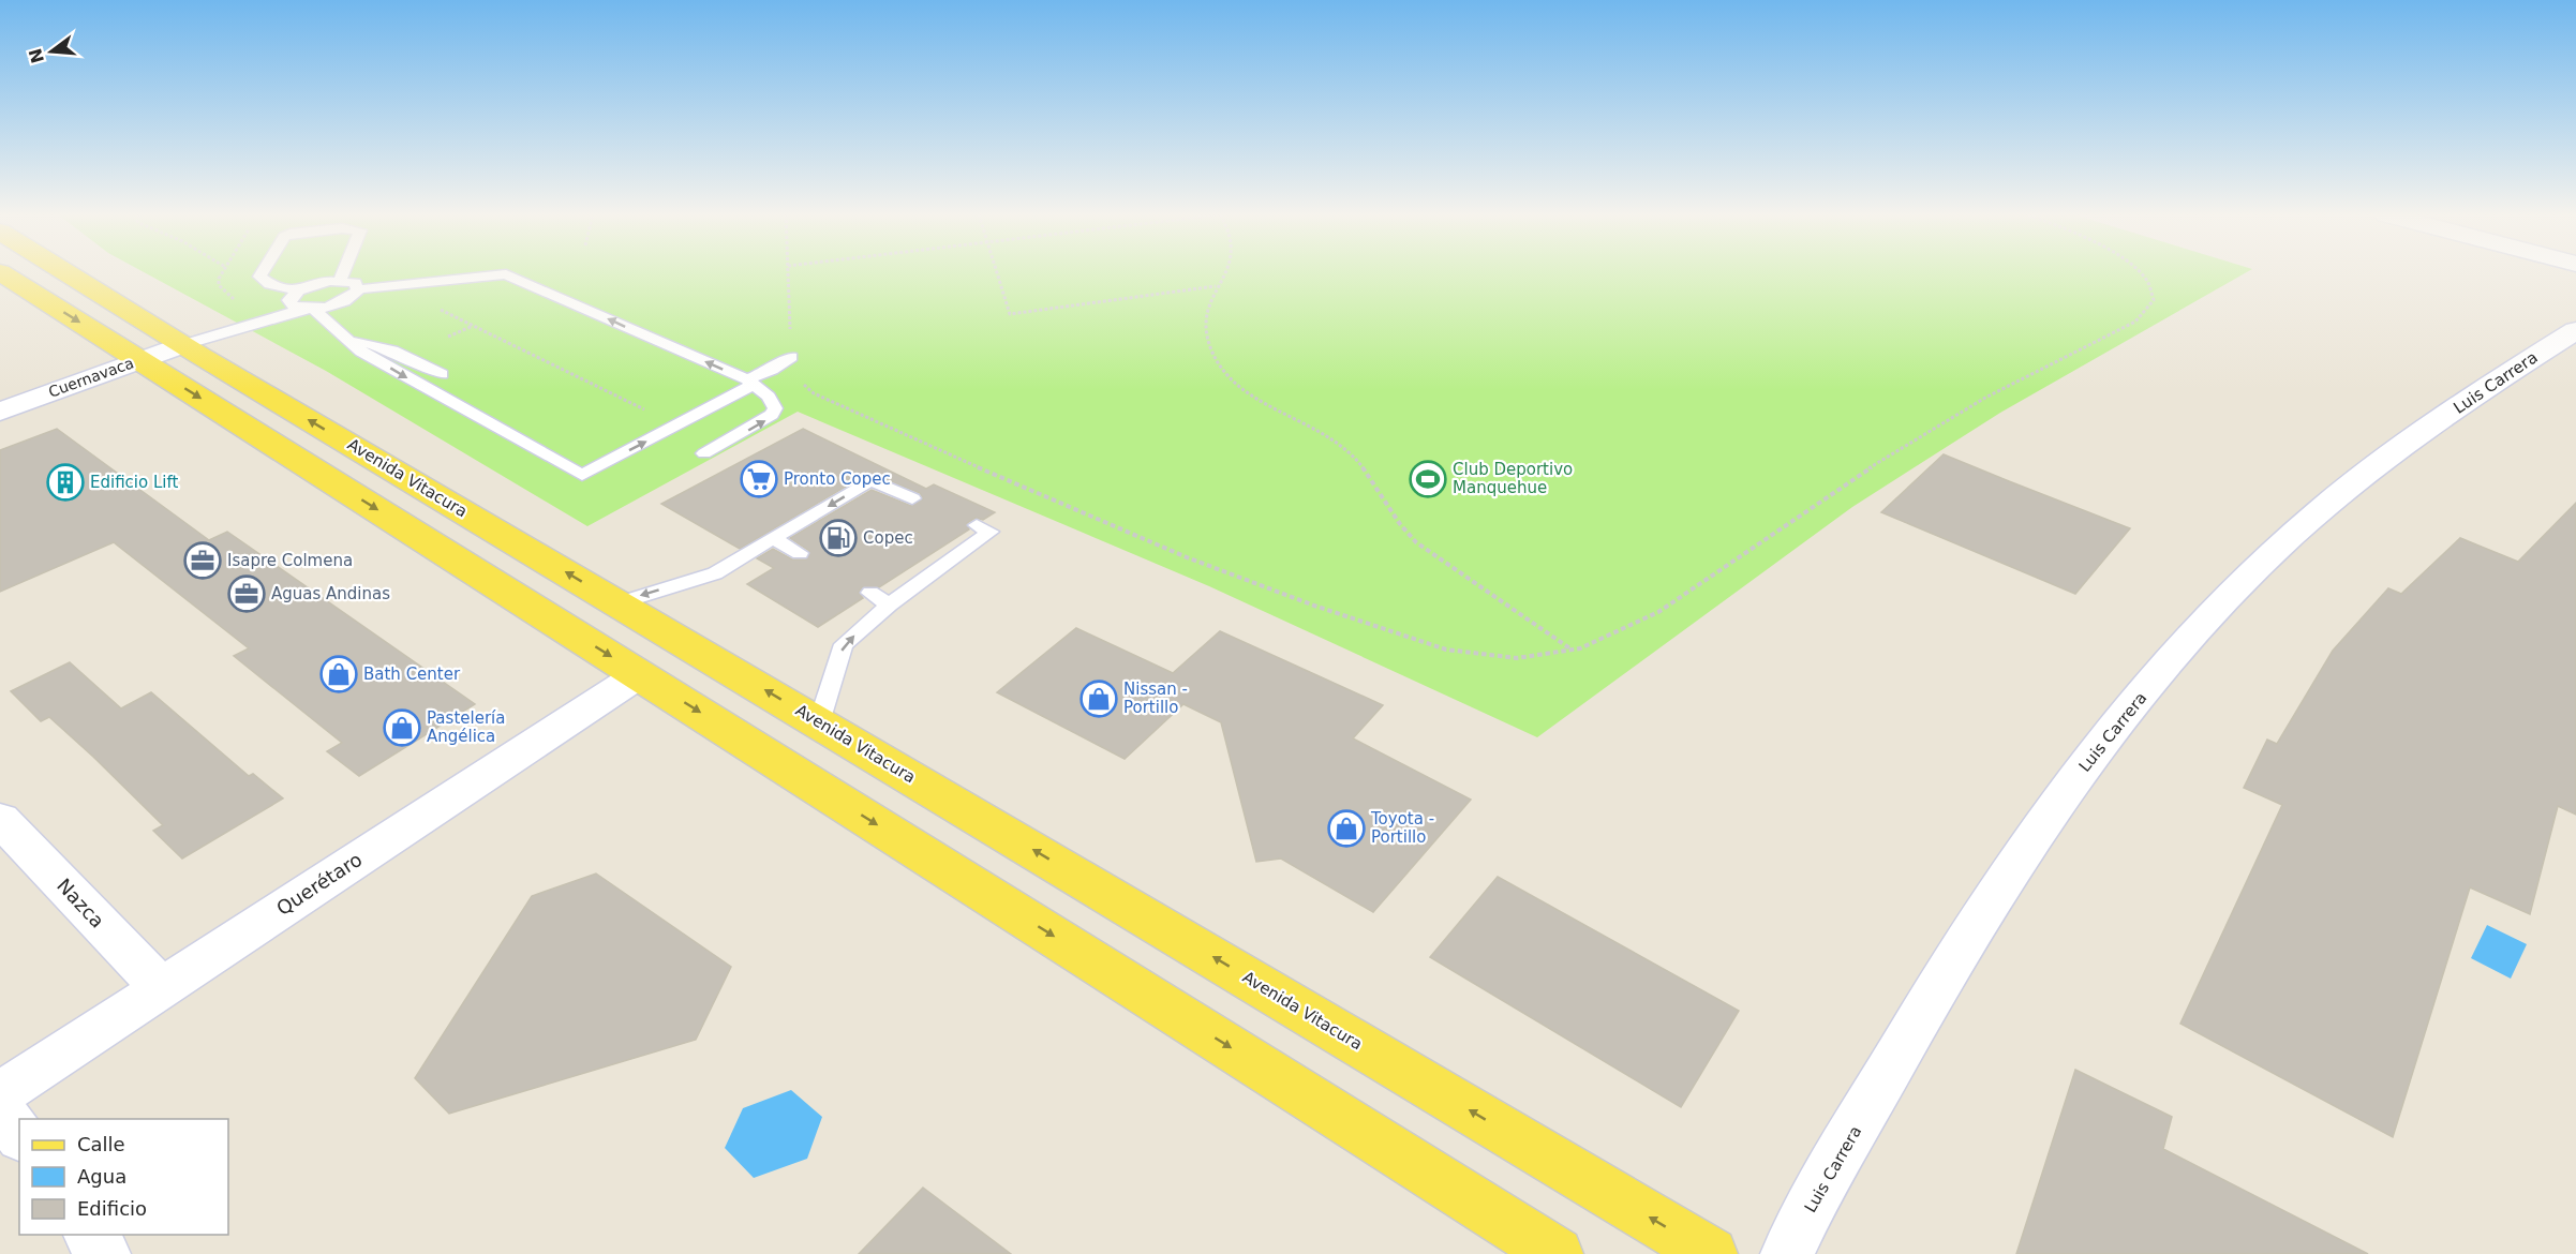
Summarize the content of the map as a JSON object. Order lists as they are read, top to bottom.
{
  "streets": {
    "main road": ["Avenida Vitacura"],
    "street": [
      "Cuernavaca",
      "Luis Carrera",
      "Querétaro",
      "Nazca"
    ]
  },
  "crossings": [
    ["Cuernavaca", "Avenida Vitacura"],
    ["Querétaro", "Nazca"]
  ],
  "places": {
    "supermarket": ["Pronto Copec"],
    "sports": ["Club Deportivo Manquehue"],
    "building": ["Edificio Lift"],
    "fuel station": ["Copec"],
    "office": ["Isapre Colmena", "Aguas Andinas"],
    "shop": [
      "Bath Center",
      "Nissan - Portillo",
      "Pastelería Angélica",
      "Toyota - Portillo"
    ]
  },
  "legend": ["Calle", "Agua", "Edificio"],
  "north": "left"
}
